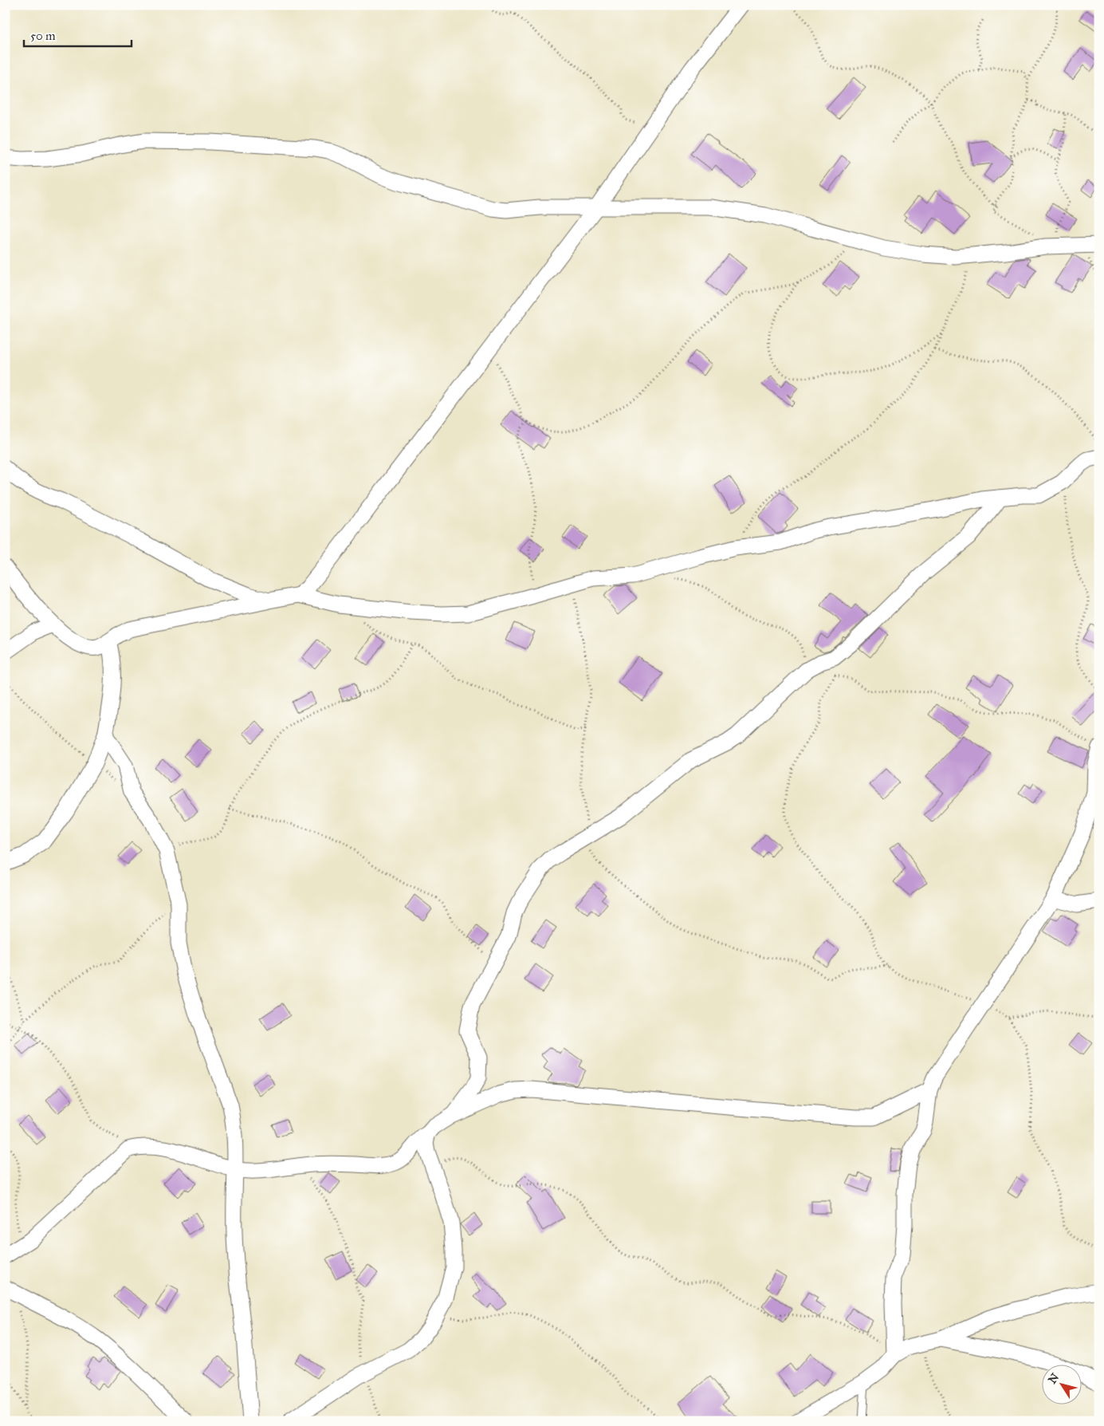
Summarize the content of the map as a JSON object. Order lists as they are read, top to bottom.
{
  "scale_bar": "50 m",
  "north": "top left"
}
